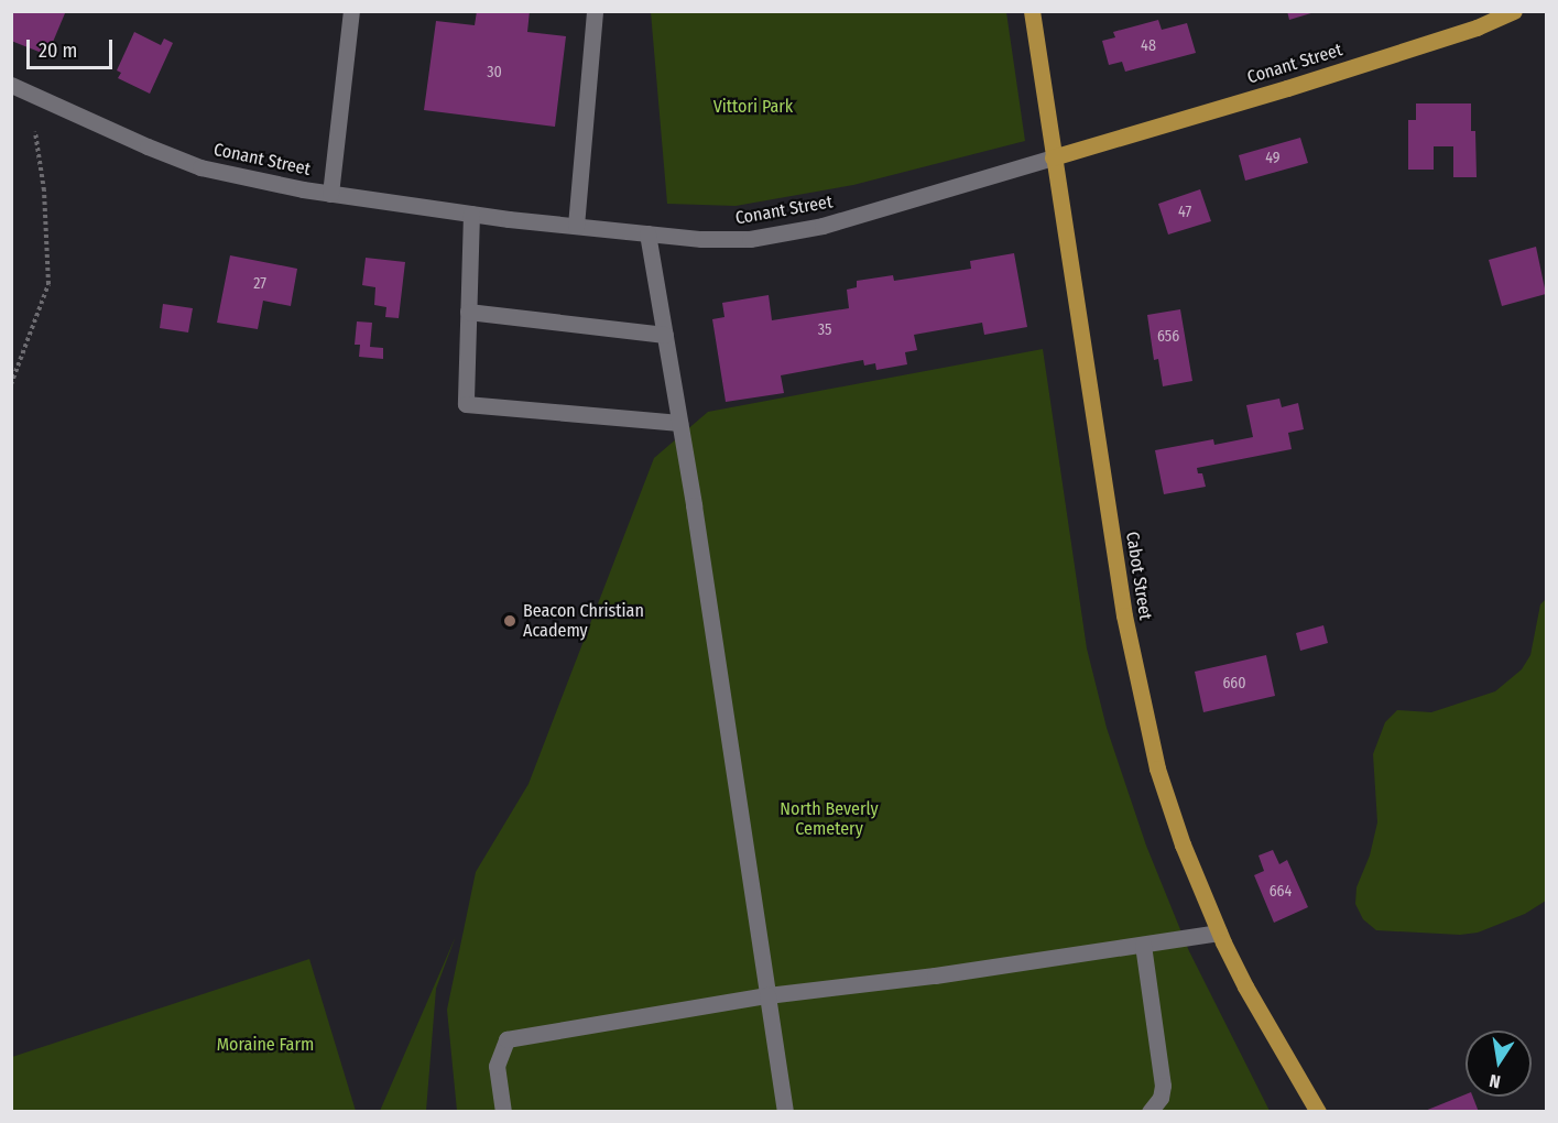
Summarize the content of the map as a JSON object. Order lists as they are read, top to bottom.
{
  "streets": {
    "main road": ["Conant Street", "Cabot Street"]
  },
  "crossings": [
    ["Conant Street", "Cabot Street"]
  ],
  "parks": ["Vittori Park", "North Beverly Cemetery", "Moraine Farm"],
  "places": ["Beacon Christian Academy"],
  "house_numbers": [
    "48",
    "30",
    "49",
    "47",
    "27",
    "35",
    "656",
    "660",
    "664"
  ],
  "scale_bar": "20 m",
  "north": "bottom"
}
